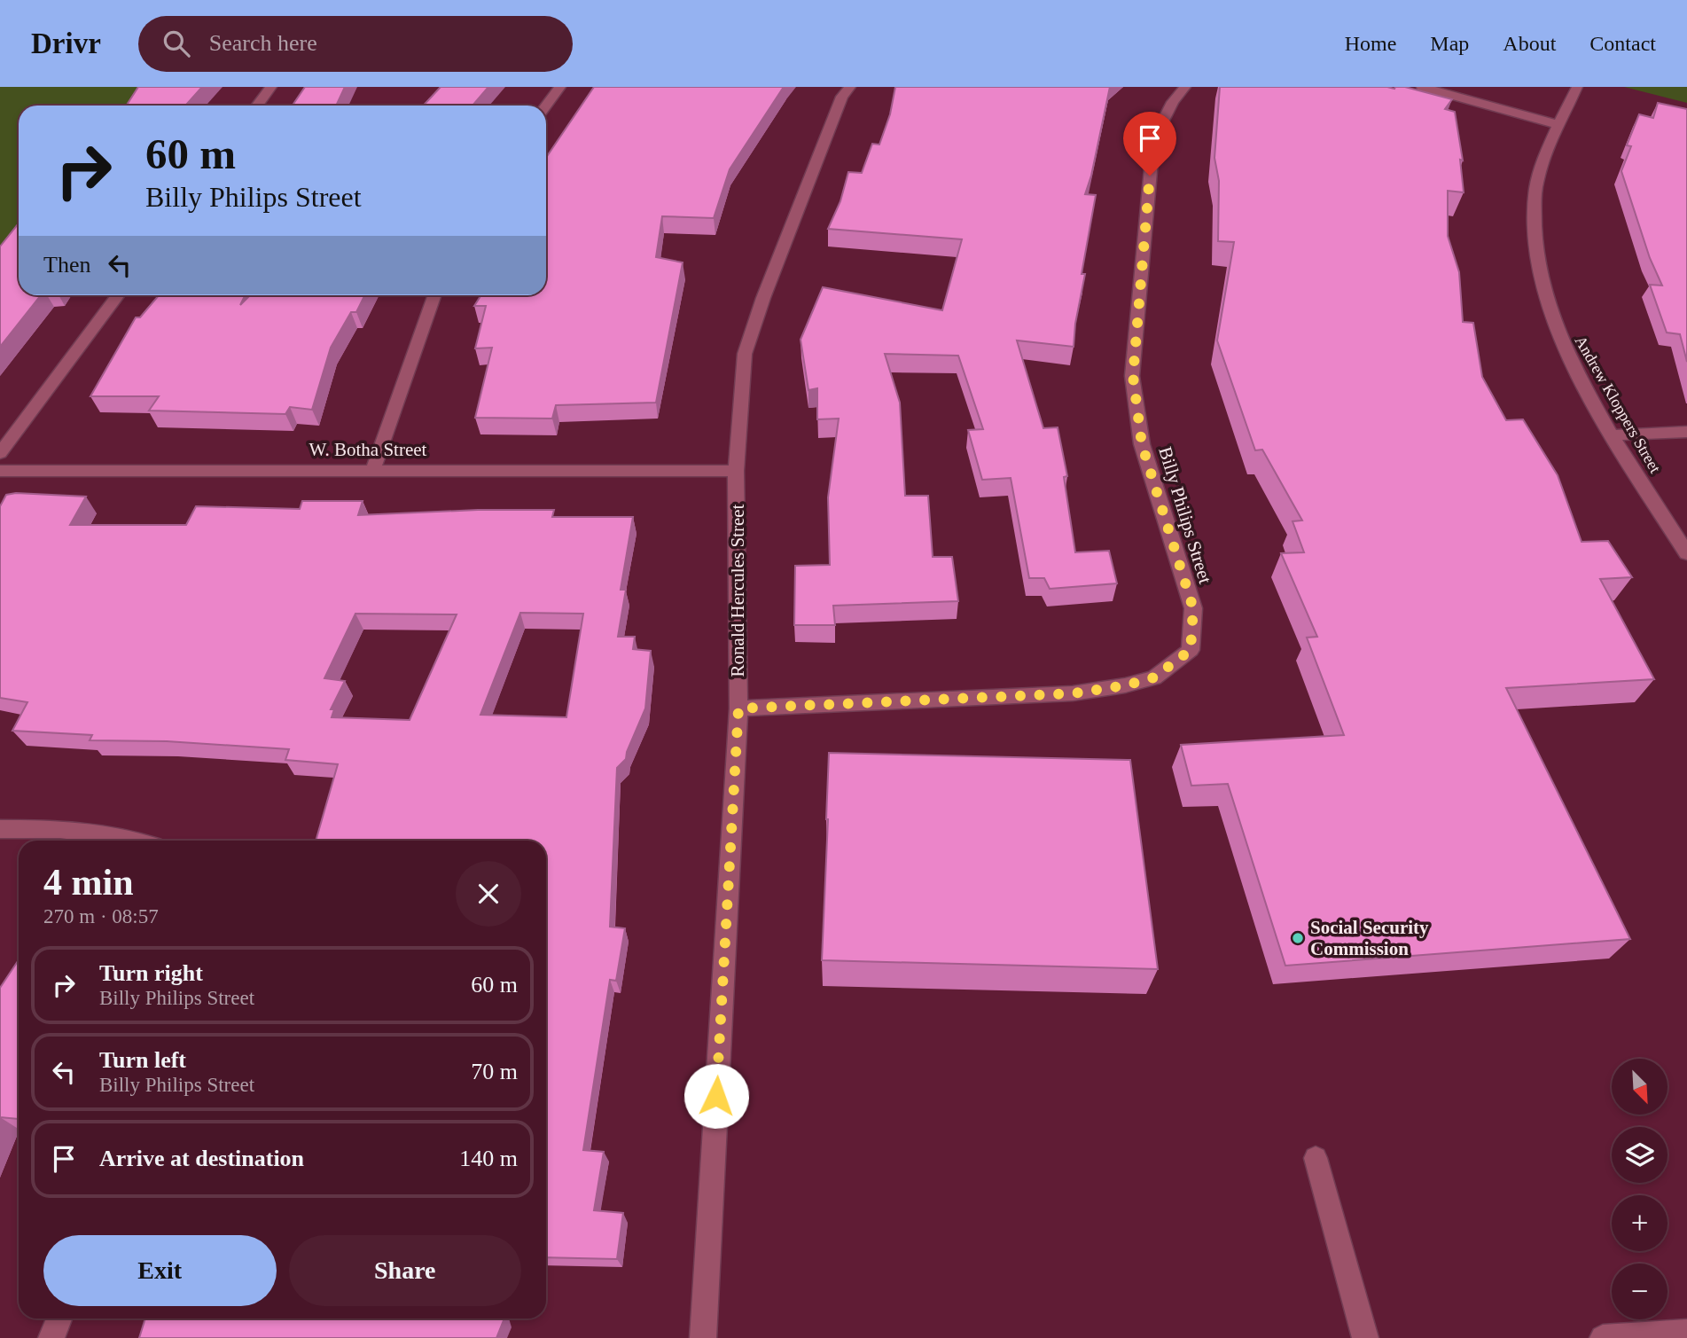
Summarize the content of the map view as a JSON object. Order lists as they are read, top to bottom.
{
  "streets": {
    "street": [
      "Andrew Kloppers Street",
      "W. Botha Street",
      "Billy Philips Street",
      "Ronald Hercules Street"
    ]
  },
  "crossings": [
    ["W. Botha Street", "Ronald Hercules Street"],
    ["Billy Philips Street", "Ronald Hercules Street"]
  ],
  "places": ["Social Security Commission"],
  "north": "bottom right",
  "page": {
    "header": "Drivr",
    "search": "Search here",
    "nav": [
      "Home",
      "Map",
      "About",
      "Contact"
    ],
    "turn": ["60 m", "Billy Philips Street"],
    "then": "Then",
    "heading": ["4 min", "270 m · 08:57"],
    "list": [
      {
        "name": "Turn right",
        "note": "Billy Philips Street",
        "value": "60 m"
      },
      {
        "name": "Turn left",
        "note": "Billy Philips Street",
        "value": "70 m"
      },
      {
        "name": "Arrive at destination",
        "value": "140 m"
      }
    ],
    "map_buttons": ["+", "−"],
    "buttons": ["Exit", "Share"]
  }
}
